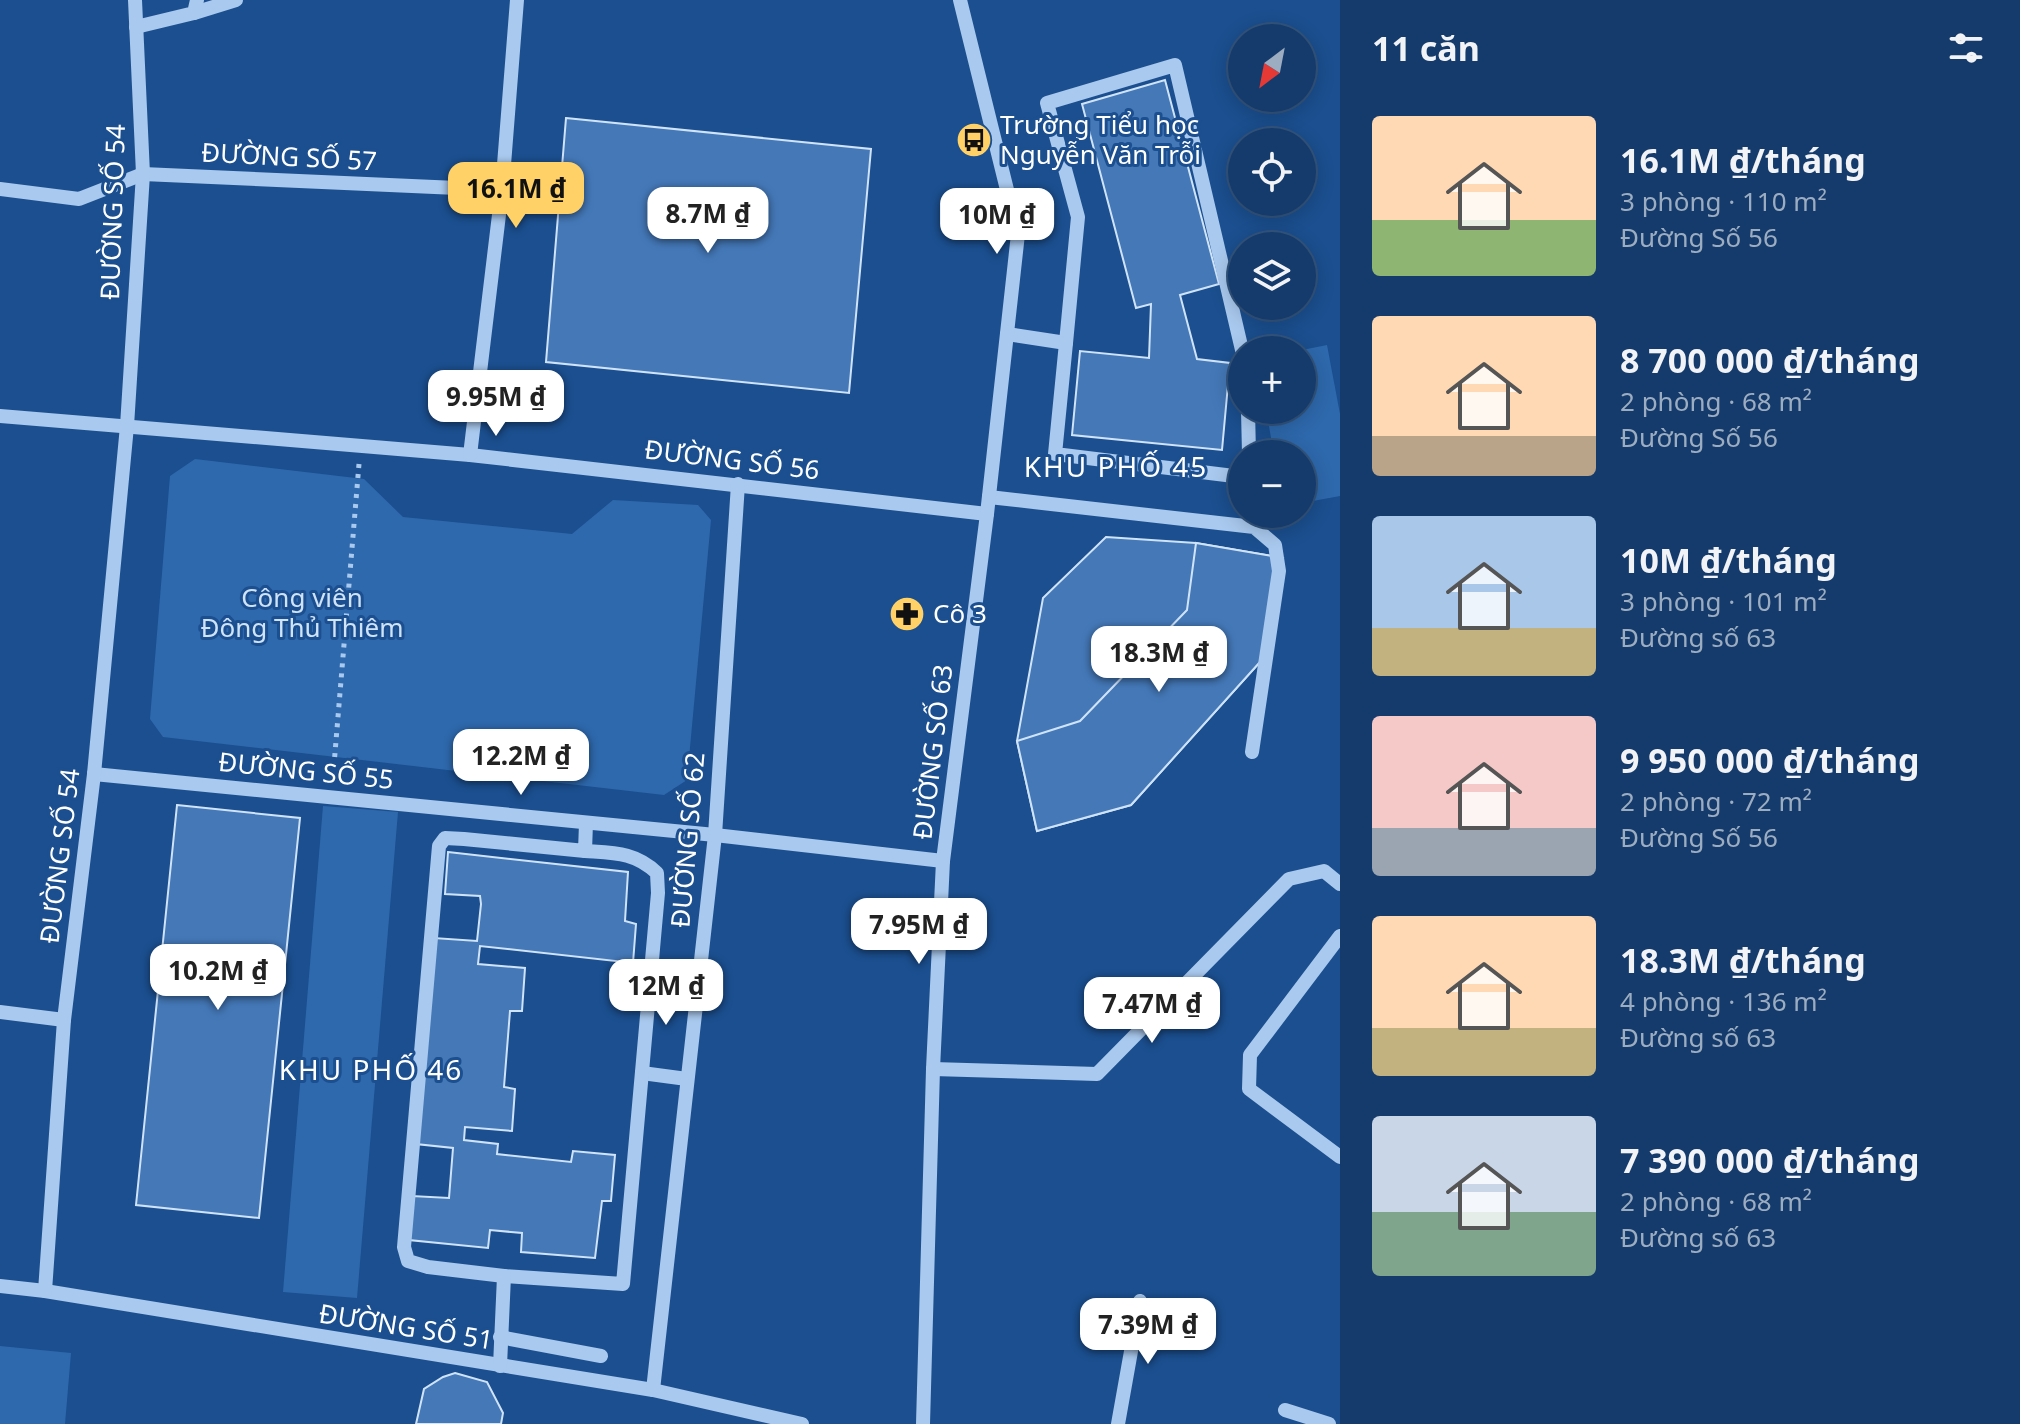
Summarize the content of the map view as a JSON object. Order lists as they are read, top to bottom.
{
  "streets": {
    "street": [
      "ĐƯỜNG SỐ 57",
      "ĐƯỜNG SỐ 54",
      "ĐƯỜNG SỐ 56",
      "ĐƯỜNG SỐ 63",
      "ĐƯỜNG SỐ 55",
      "ĐƯỜNG SỐ 62",
      "ĐƯỜNG SỐ 51"
    ]
  },
  "crossings": [
    ["ĐƯỜNG SỐ 57", "ĐƯỜNG SỐ 54"],
    ["ĐƯỜNG SỐ 54", "ĐƯỜNG SỐ 56"],
    ["ĐƯỜNG SỐ 54", "ĐƯỜNG SỐ 55"],
    ["ĐƯỜNG SỐ 54", "ĐƯỜNG SỐ 51"],
    ["ĐƯỜNG SỐ 56", "ĐƯỜNG SỐ 63"],
    ["ĐƯỜNG SỐ 56", "ĐƯỜNG SỐ 62"],
    ["ĐƯỜNG SỐ 63", "ĐƯỜNG SỐ 55"],
    ["ĐƯỜNG SỐ 55", "ĐƯỜNG SỐ 62"],
    ["ĐƯỜNG SỐ 62", "ĐƯỜNG SỐ 51"]
  ],
  "districts": ["KHU PHỐ 45", "KHU PHỐ 46"],
  "parks": ["Công viên Đông Thủ Thiêm"],
  "places": {
    "bus stop": ["Trường Tiểu học Nguyễn Văn Trỗi"],
    "pharmacy": ["Cô 3"]
  },
  "north": "bottom left",
  "page": {
    "heading": "11 căn",
    "map_buttons": ["+", "−"],
    "list": [
      {
        "name": "16.1M ₫/tháng",
        "note": "3 phòng · 110 m² · Đường Số 56"
      },
      {
        "name": "8 700 000 ₫/tháng",
        "note": "2 phòng · 68 m² · Đường Số 56"
      },
      {
        "name": "10M ₫/tháng",
        "note": "3 phòng · 101 m² · Đường số 63"
      },
      {
        "name": "9 950 000 ₫/tháng",
        "note": "2 phòng · 72 m² · Đường Số 56"
      },
      {
        "name": "18.3M ₫/tháng",
        "note": "4 phòng · 136 m² · Đường số 63"
      },
      {
        "name": "7 390 000 ₫/tháng",
        "note": "2 phòng · 68 m² · Đường số 63"
      }
    ],
    "price": [
      "16.1M ₫",
      "8.7M ₫",
      "10M ₫",
      "9.95M ₫",
      "18.3M ₫",
      "12.2M ₫",
      "7.95M ₫",
      "10.2M ₫",
      "12M ₫",
      "7.47M ₫",
      "7.39M ₫"
    ]
  }
}
